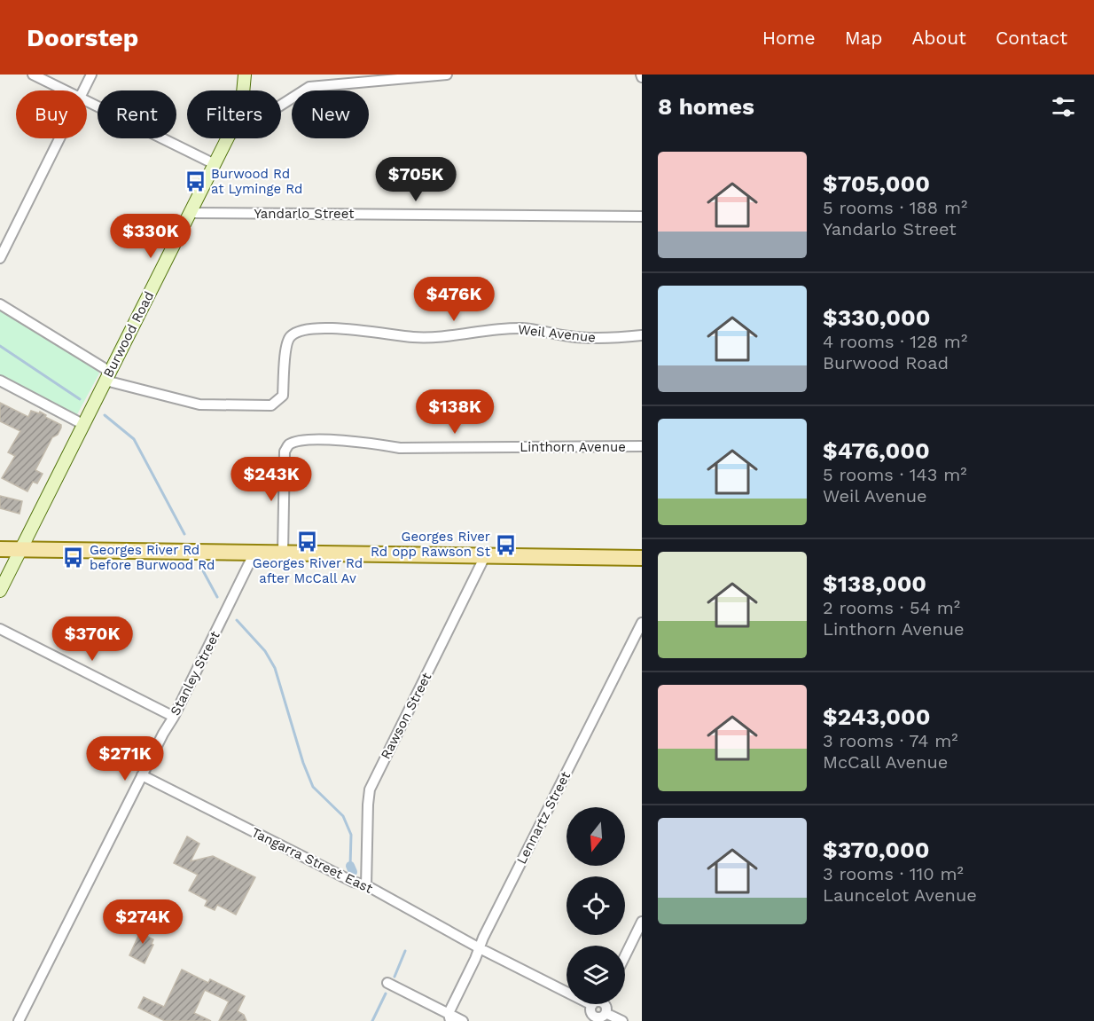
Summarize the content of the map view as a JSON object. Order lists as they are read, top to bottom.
{
  "streets": {
    "main road": ["Burwood Road"],
    "street": [
      "Yandarlo Street",
      "Weil Avenue",
      "Linthorn Avenue",
      "Stanley Street",
      "Rawson Street",
      "Lennartz Street",
      "Tangarra Street East"
    ]
  },
  "crossings": [
    ["Yandarlo Street", "Burwood Road"],
    ["Weil Avenue", "Burwood Road"],
    ["Stanley Street", "Tangarra Street East"],
    ["Rawson Street", "Tangarra Street East"],
    ["Lennartz Street", "Tangarra Street East"]
  ],
  "places": {
    "bus stop": [
      "Burwood Rd at Lyminge Rd",
      "Georges River Rd after McCall Av",
      "Georges River Rd opp Rawson St",
      "Georges River Rd before Burwood Rd"
    ]
  },
  "north": "bottom",
  "page": {
    "header": "Doorstep",
    "nav": [
      "Home",
      "Map",
      "About",
      "Contact"
    ],
    "heading": "8 homes",
    "chip": [
      "Buy",
      "Rent",
      "Filters",
      "New"
    ],
    "list": [
      {
        "name": "$705,000",
        "note": "5 rooms · 188 m² · Yandarlo Street"
      },
      {
        "name": "$330,000",
        "note": "4 rooms · 128 m² · Burwood Road"
      },
      {
        "name": "$476,000",
        "note": "5 rooms · 143 m² · Weil Avenue"
      },
      {
        "name": "$138,000",
        "note": "2 rooms · 54 m² · Linthorn Avenue"
      },
      {
        "name": "$243,000",
        "note": "3 rooms · 74 m² · McCall Avenue"
      },
      {
        "name": "$370,000",
        "note": "3 rooms · 110 m² · Launcelot Avenue"
      }
    ],
    "price": [
      "$705K",
      "$330K",
      "$476K",
      "$138K",
      "$243K",
      "$370K",
      "$271K",
      "$274K"
    ]
  }
}
